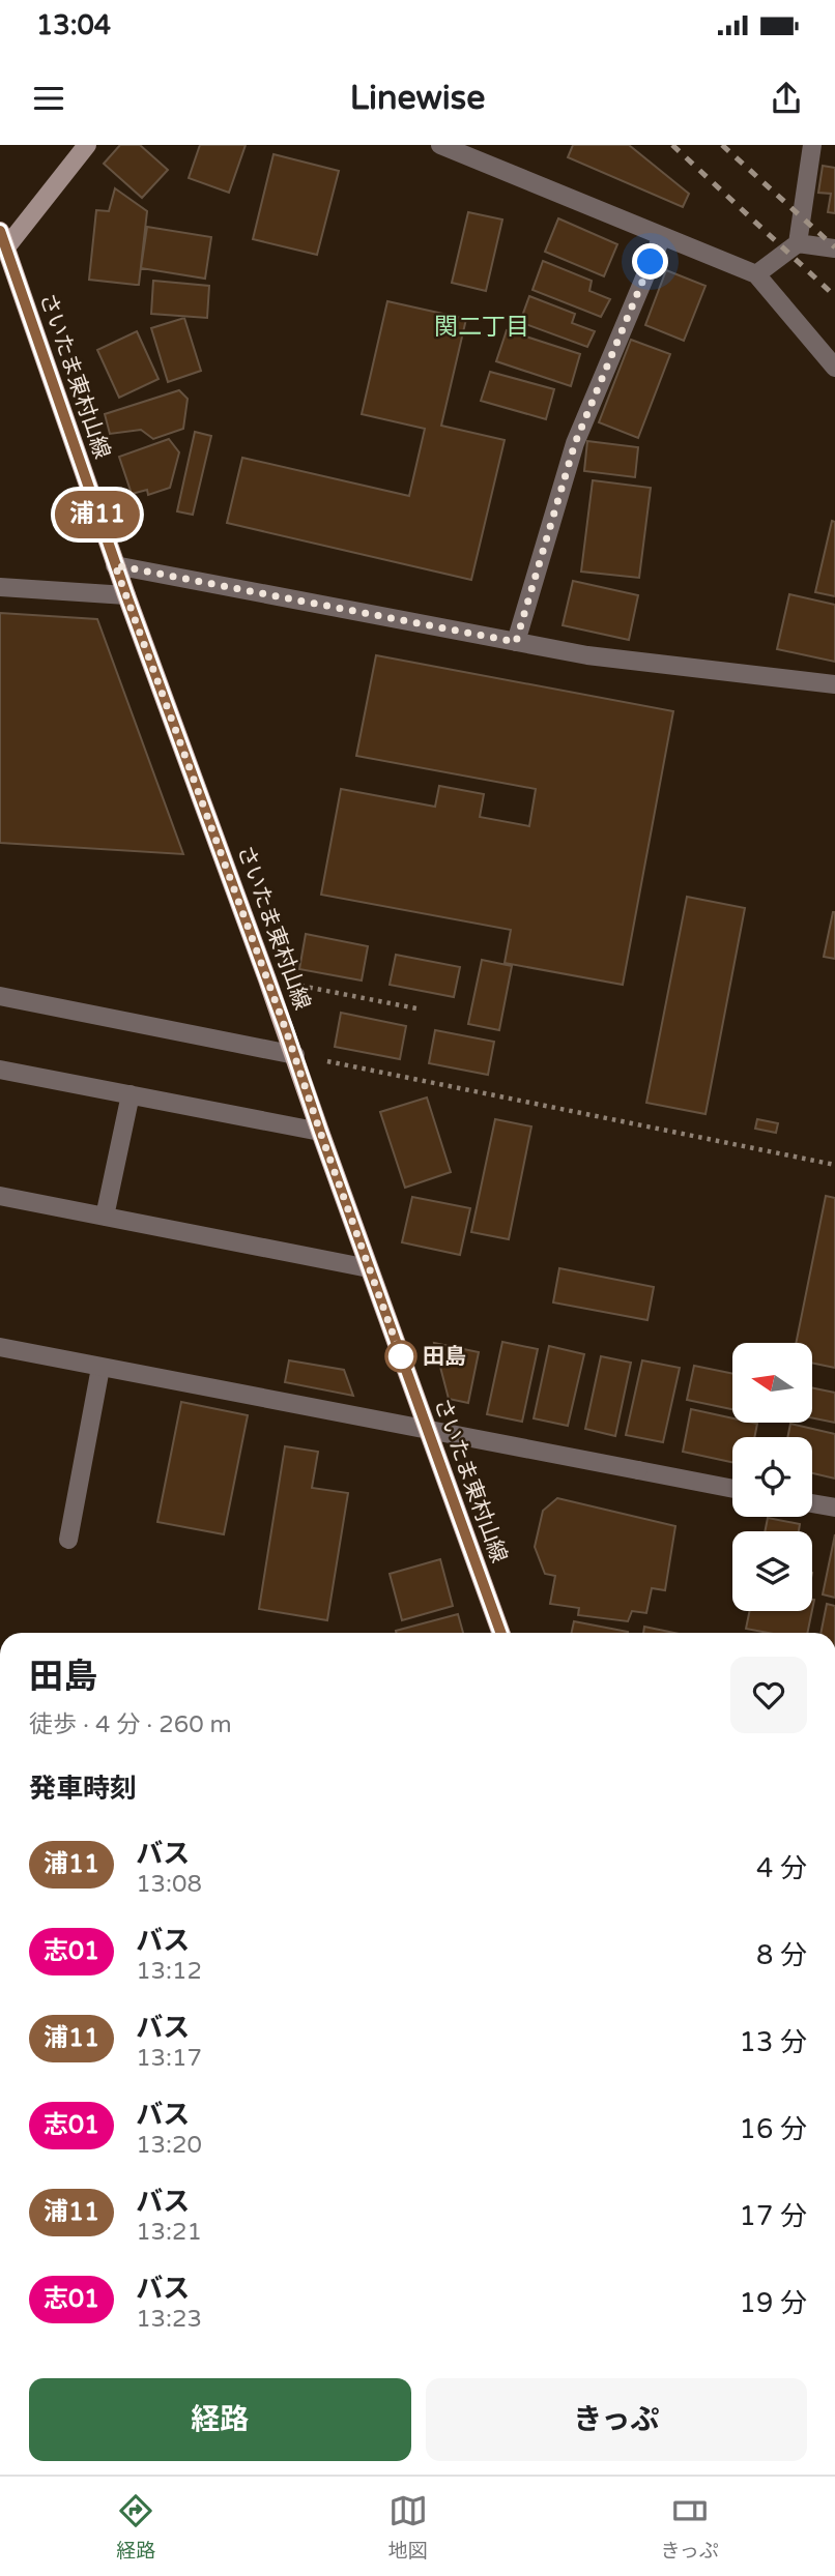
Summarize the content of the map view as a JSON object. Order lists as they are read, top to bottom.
{
  "streets": {
    "main road": ["さいたま東村山線"]
  },
  "districts": ["関二丁目"],
  "places": ["田島"],
  "lines": ["bus line 浦11"],
  "north": "left",
  "page": {
    "status": "13:04",
    "header": "Linewise",
    "on_map": "浦11",
    "heading": [
      ["田島", "徒歩 · 4 分 · 260 m"],
      "発車時刻"
    ],
    "list": [
      {
        "mark": "浦11",
        "name": "バス",
        "note": "13:08",
        "value": "4 分"
      },
      {
        "mark": "志01",
        "name": "バス",
        "note": "13:12",
        "value": "8 分"
      },
      {
        "mark": "浦11",
        "name": "バス",
        "note": "13:17",
        "value": "13 分"
      },
      {
        "mark": "志01",
        "name": "バス",
        "note": "13:20",
        "value": "16 分"
      },
      {
        "mark": "浦11",
        "name": "バス",
        "note": "13:21",
        "value": "17 分"
      },
      {
        "mark": "志01",
        "name": "バス",
        "note": "13:23",
        "value": "19 分"
      }
    ],
    "buttons": ["経路", "きっぷ"],
    "tabs": ["経路", "地図", "きっぷ"]
  }
}
